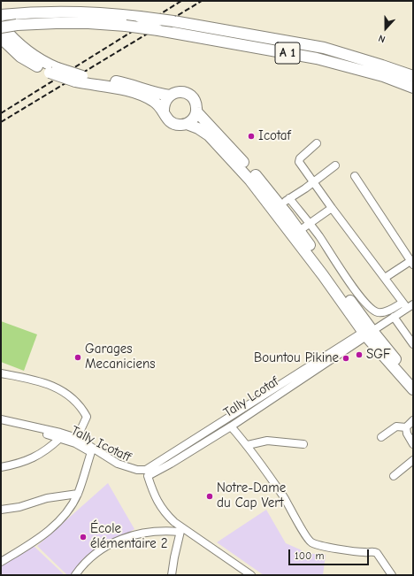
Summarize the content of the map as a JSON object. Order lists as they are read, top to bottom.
{
  "streets": {
    "highway": ["A 1"],
    "street": ["Tally Lcotaf", "Tally Icotaff"]
  },
  "crossings": [
    ["Tally Lcotaf", "Tally Icotaff"]
  ],
  "places": [
    "Icotaf",
    "SGF",
    "Garages Mecaniciens",
    "Bountou Pikine",
    "Notre-Dame du Cap Vert",
    "École élémentaire 2"
  ],
  "scale_bar": "100 m",
  "north": "bottom"
}
